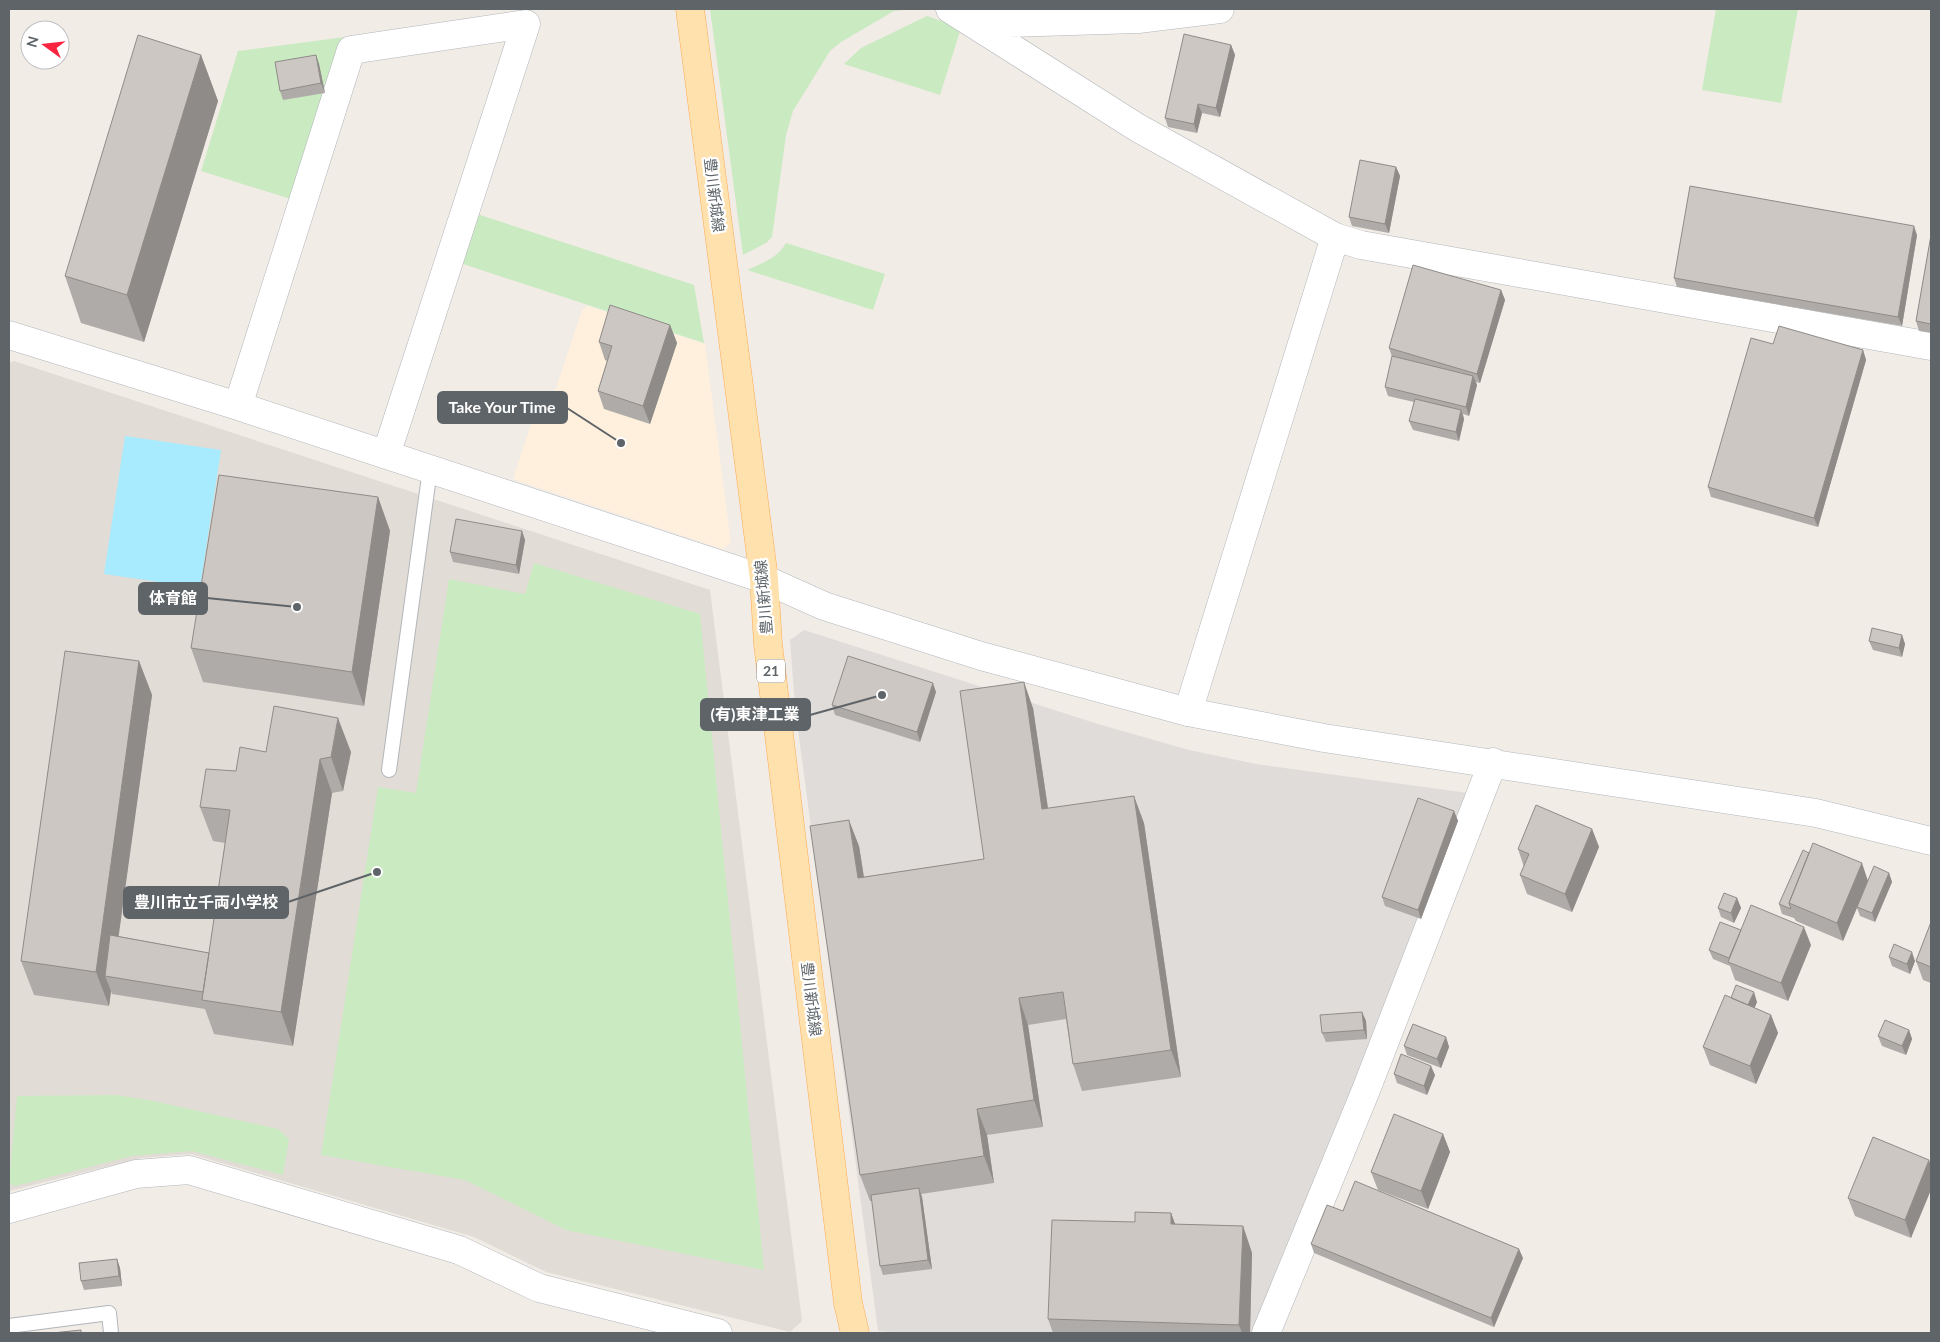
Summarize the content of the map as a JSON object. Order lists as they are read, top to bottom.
{
  "streets": {
    "main road": ["豊川新城線", "21"]
  },
  "places": [
    "Take Your Time",
    "体育館",
    "(有)東津工業",
    "豊川市立千両小学校"
  ],
  "north": "left"
}
